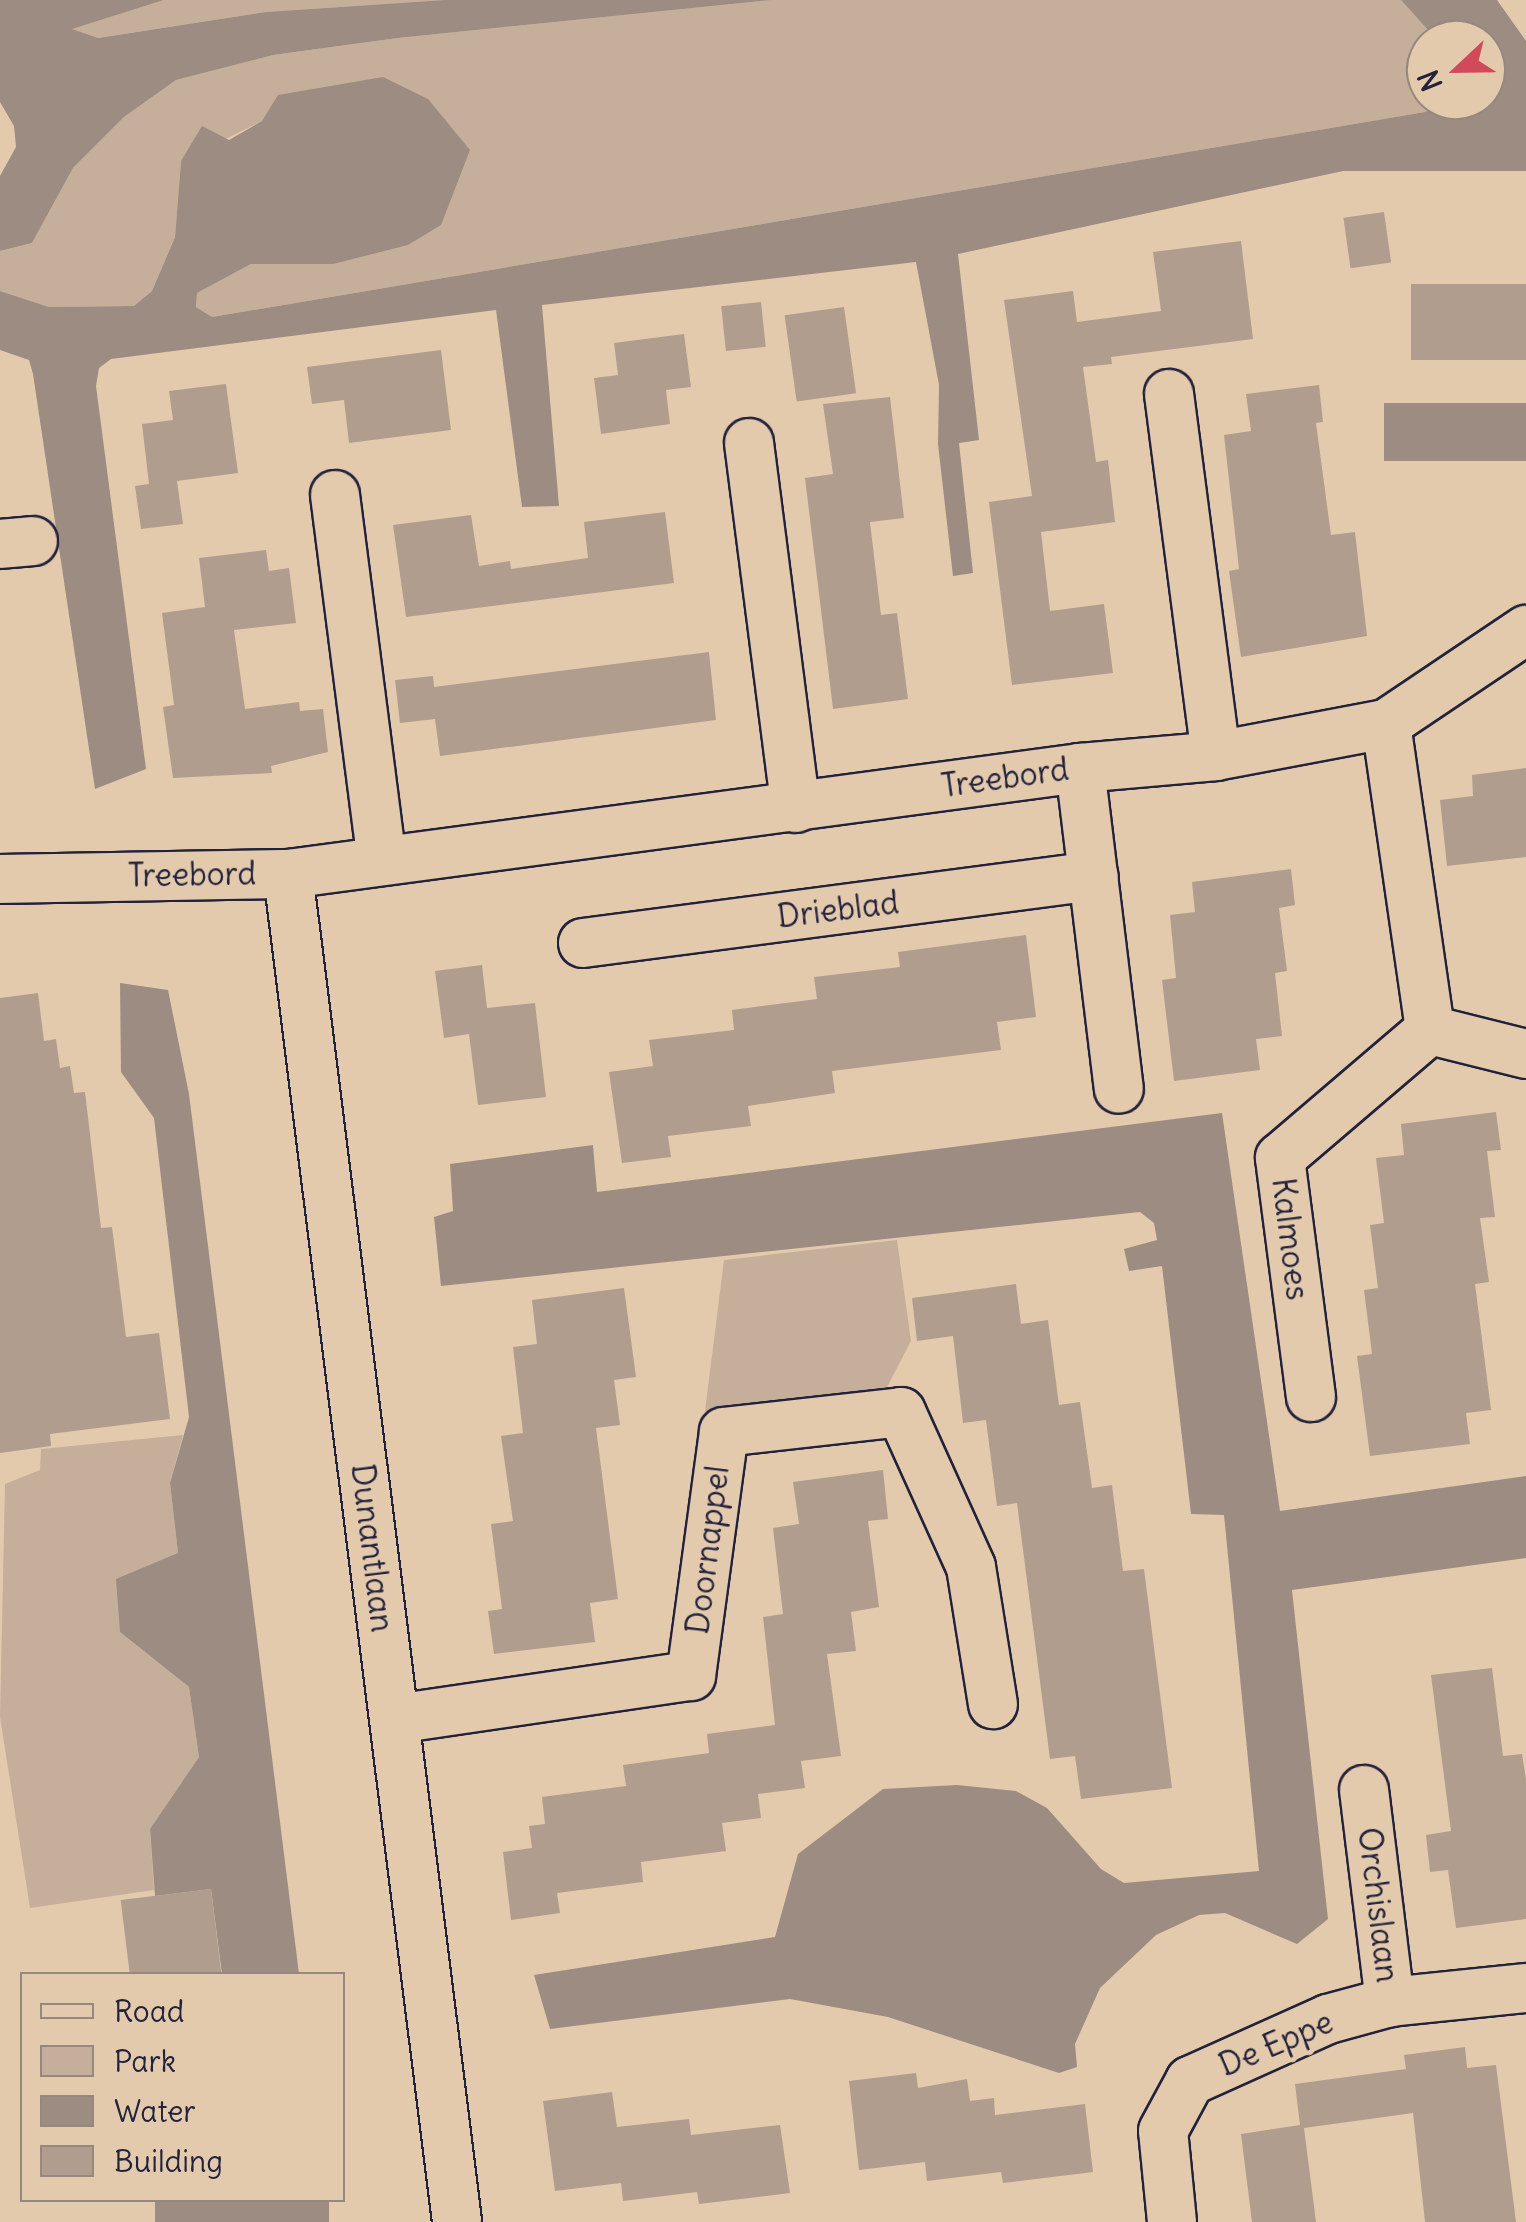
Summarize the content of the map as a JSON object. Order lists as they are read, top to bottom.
{
  "streets": {
    "street": [
      "Treebord",
      "Drieblad",
      "Kalmoes",
      "Dunantlaan",
      "Doornappel",
      "Orchislaan",
      "De Eppe"
    ]
  },
  "crossings": [
    ["Treebord", "Dunantlaan"],
    ["Dunantlaan", "Doornappel"],
    ["Orchislaan", "De Eppe"]
  ],
  "legend": [
    "Road",
    "Park",
    "Water",
    "Building"
  ],
  "north": "left"
}
